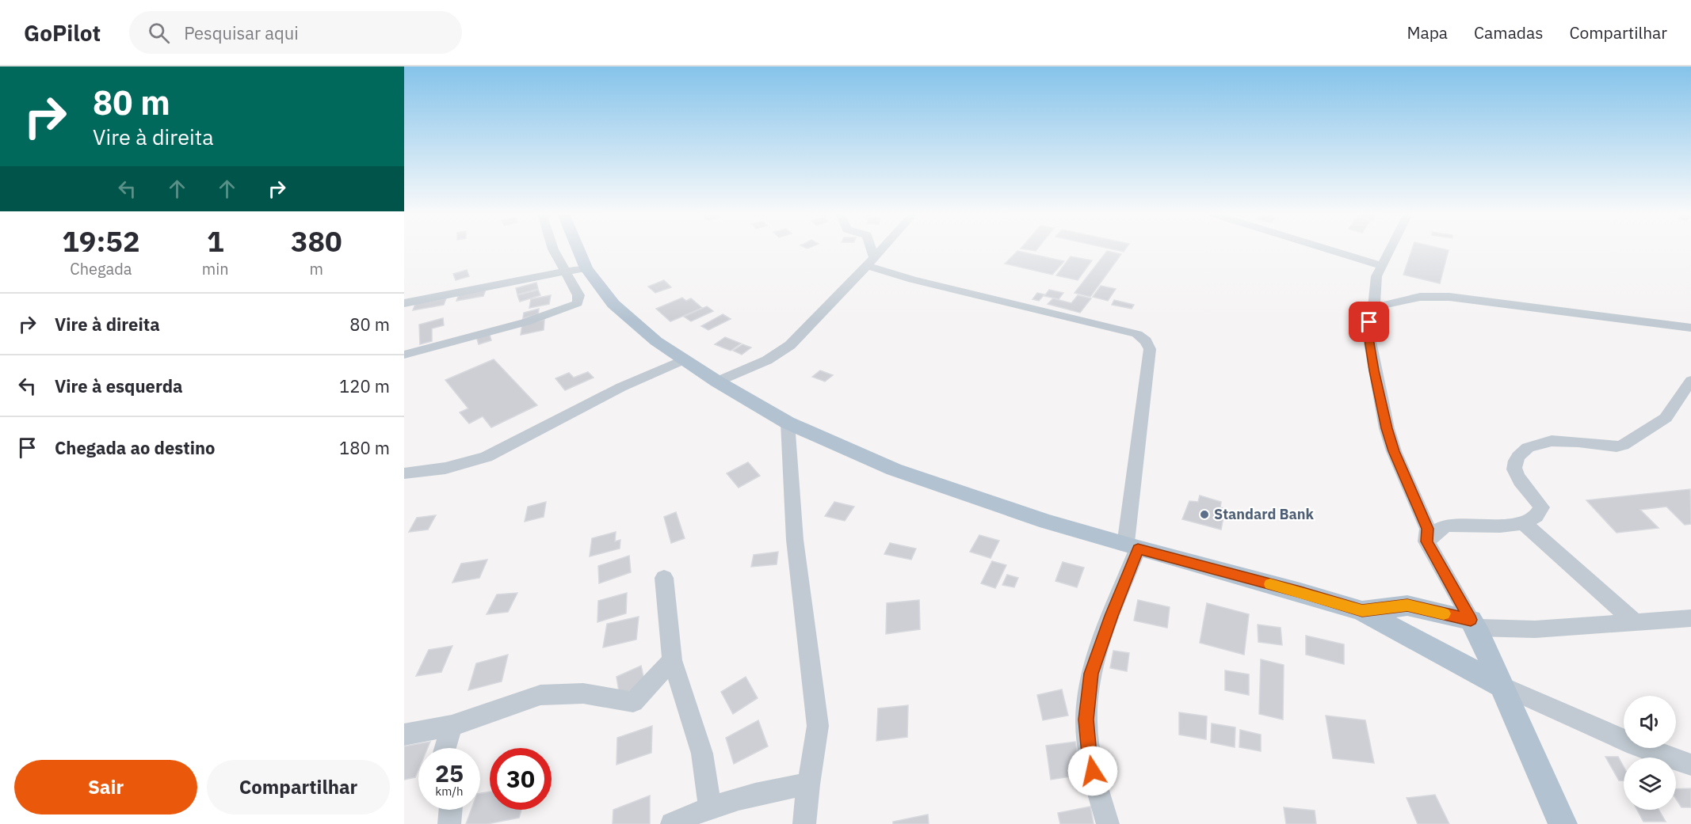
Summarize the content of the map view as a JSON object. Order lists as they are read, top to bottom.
{
  "places": ["Standard Bank"],
  "page": {
    "header": "GoPilot",
    "search": "Pesquisar aqui",
    "nav": ["Mapa", "Camadas", "Compartilhar"],
    "turn": ["80 m", "Vire à direita"],
    "eta": [
      "19:52",
      "Chegada",
      "1",
      "min",
      "380",
      "m"
    ],
    "list": [
      {
        "name": "Vire à direita",
        "value": "80 m"
      },
      {
        "name": "Vire à esquerda",
        "value": "120 m"
      },
      {
        "name": "Chegada ao destino",
        "value": "180 m"
      }
    ],
    "speed": "25 km/h",
    "limit": "30",
    "buttons": ["Sair", "Compartilhar"]
  }
}
